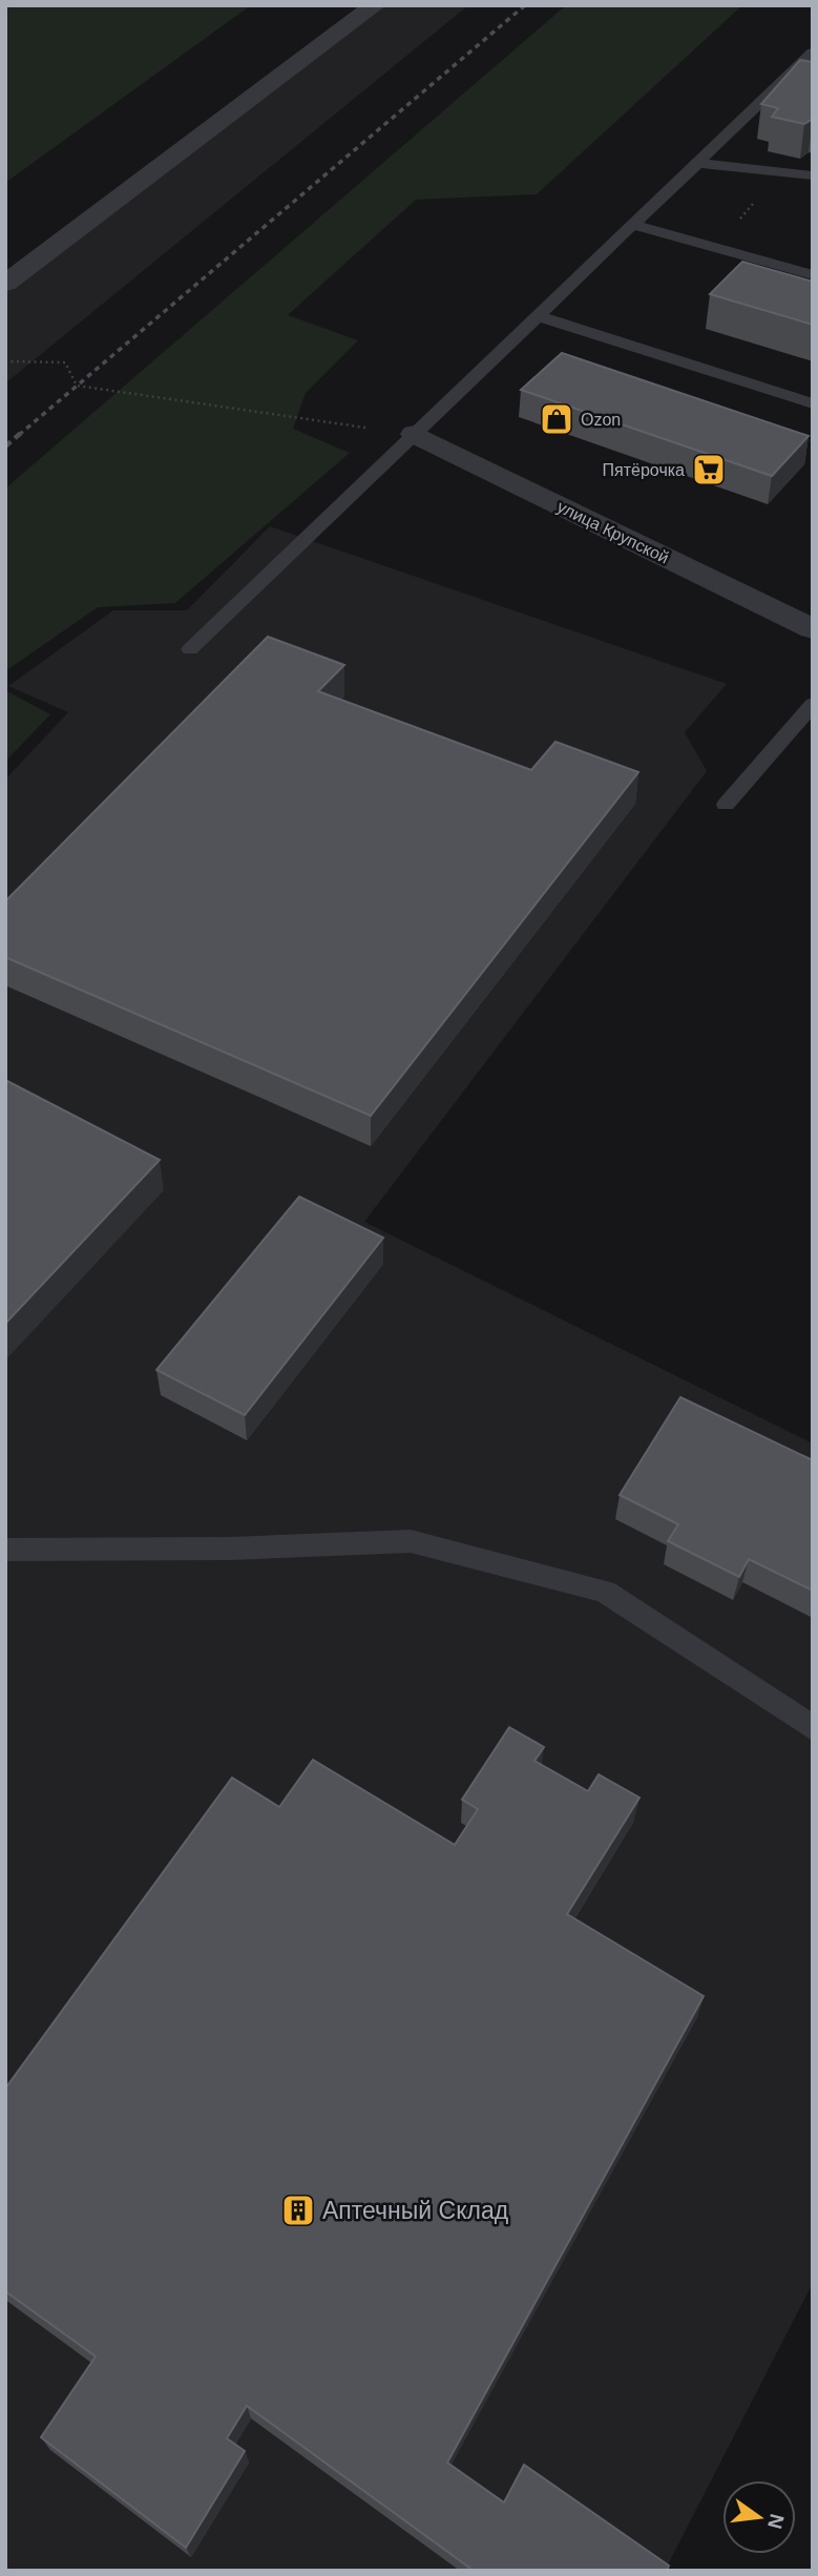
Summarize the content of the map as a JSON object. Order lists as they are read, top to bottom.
{
  "streets": {
    "street": ["улица Крупской"]
  },
  "places": {
    "shop": ["Ozon"],
    "supermarket": ["Пятёрочка"],
    "building": ["Аптечный Склад"]
  },
  "north": "right"
}
